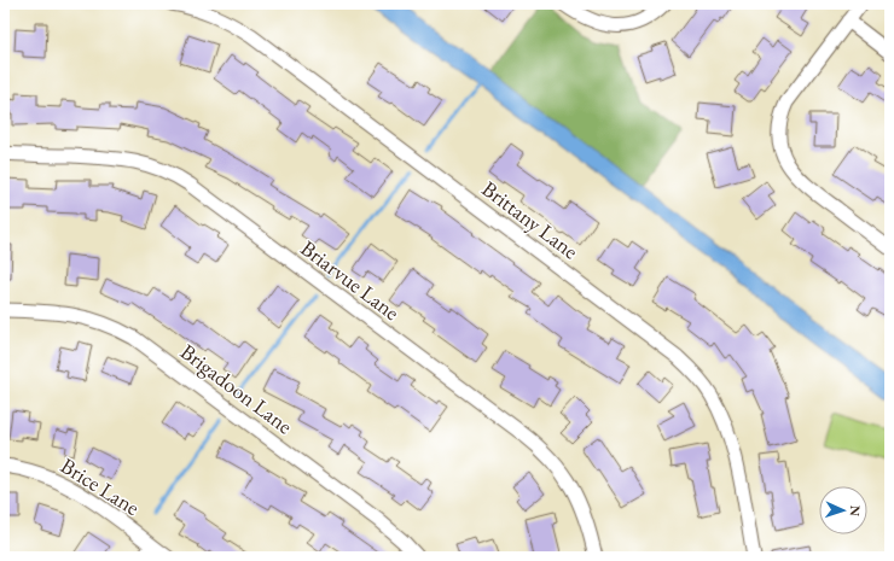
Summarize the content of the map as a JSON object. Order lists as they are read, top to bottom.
{
  "streets": {
    "street": [
      "Brittany Lane",
      "Briarvue Lane",
      "Brigadoon Lane",
      "Brice Lane"
    ]
  },
  "north": "right"
}
